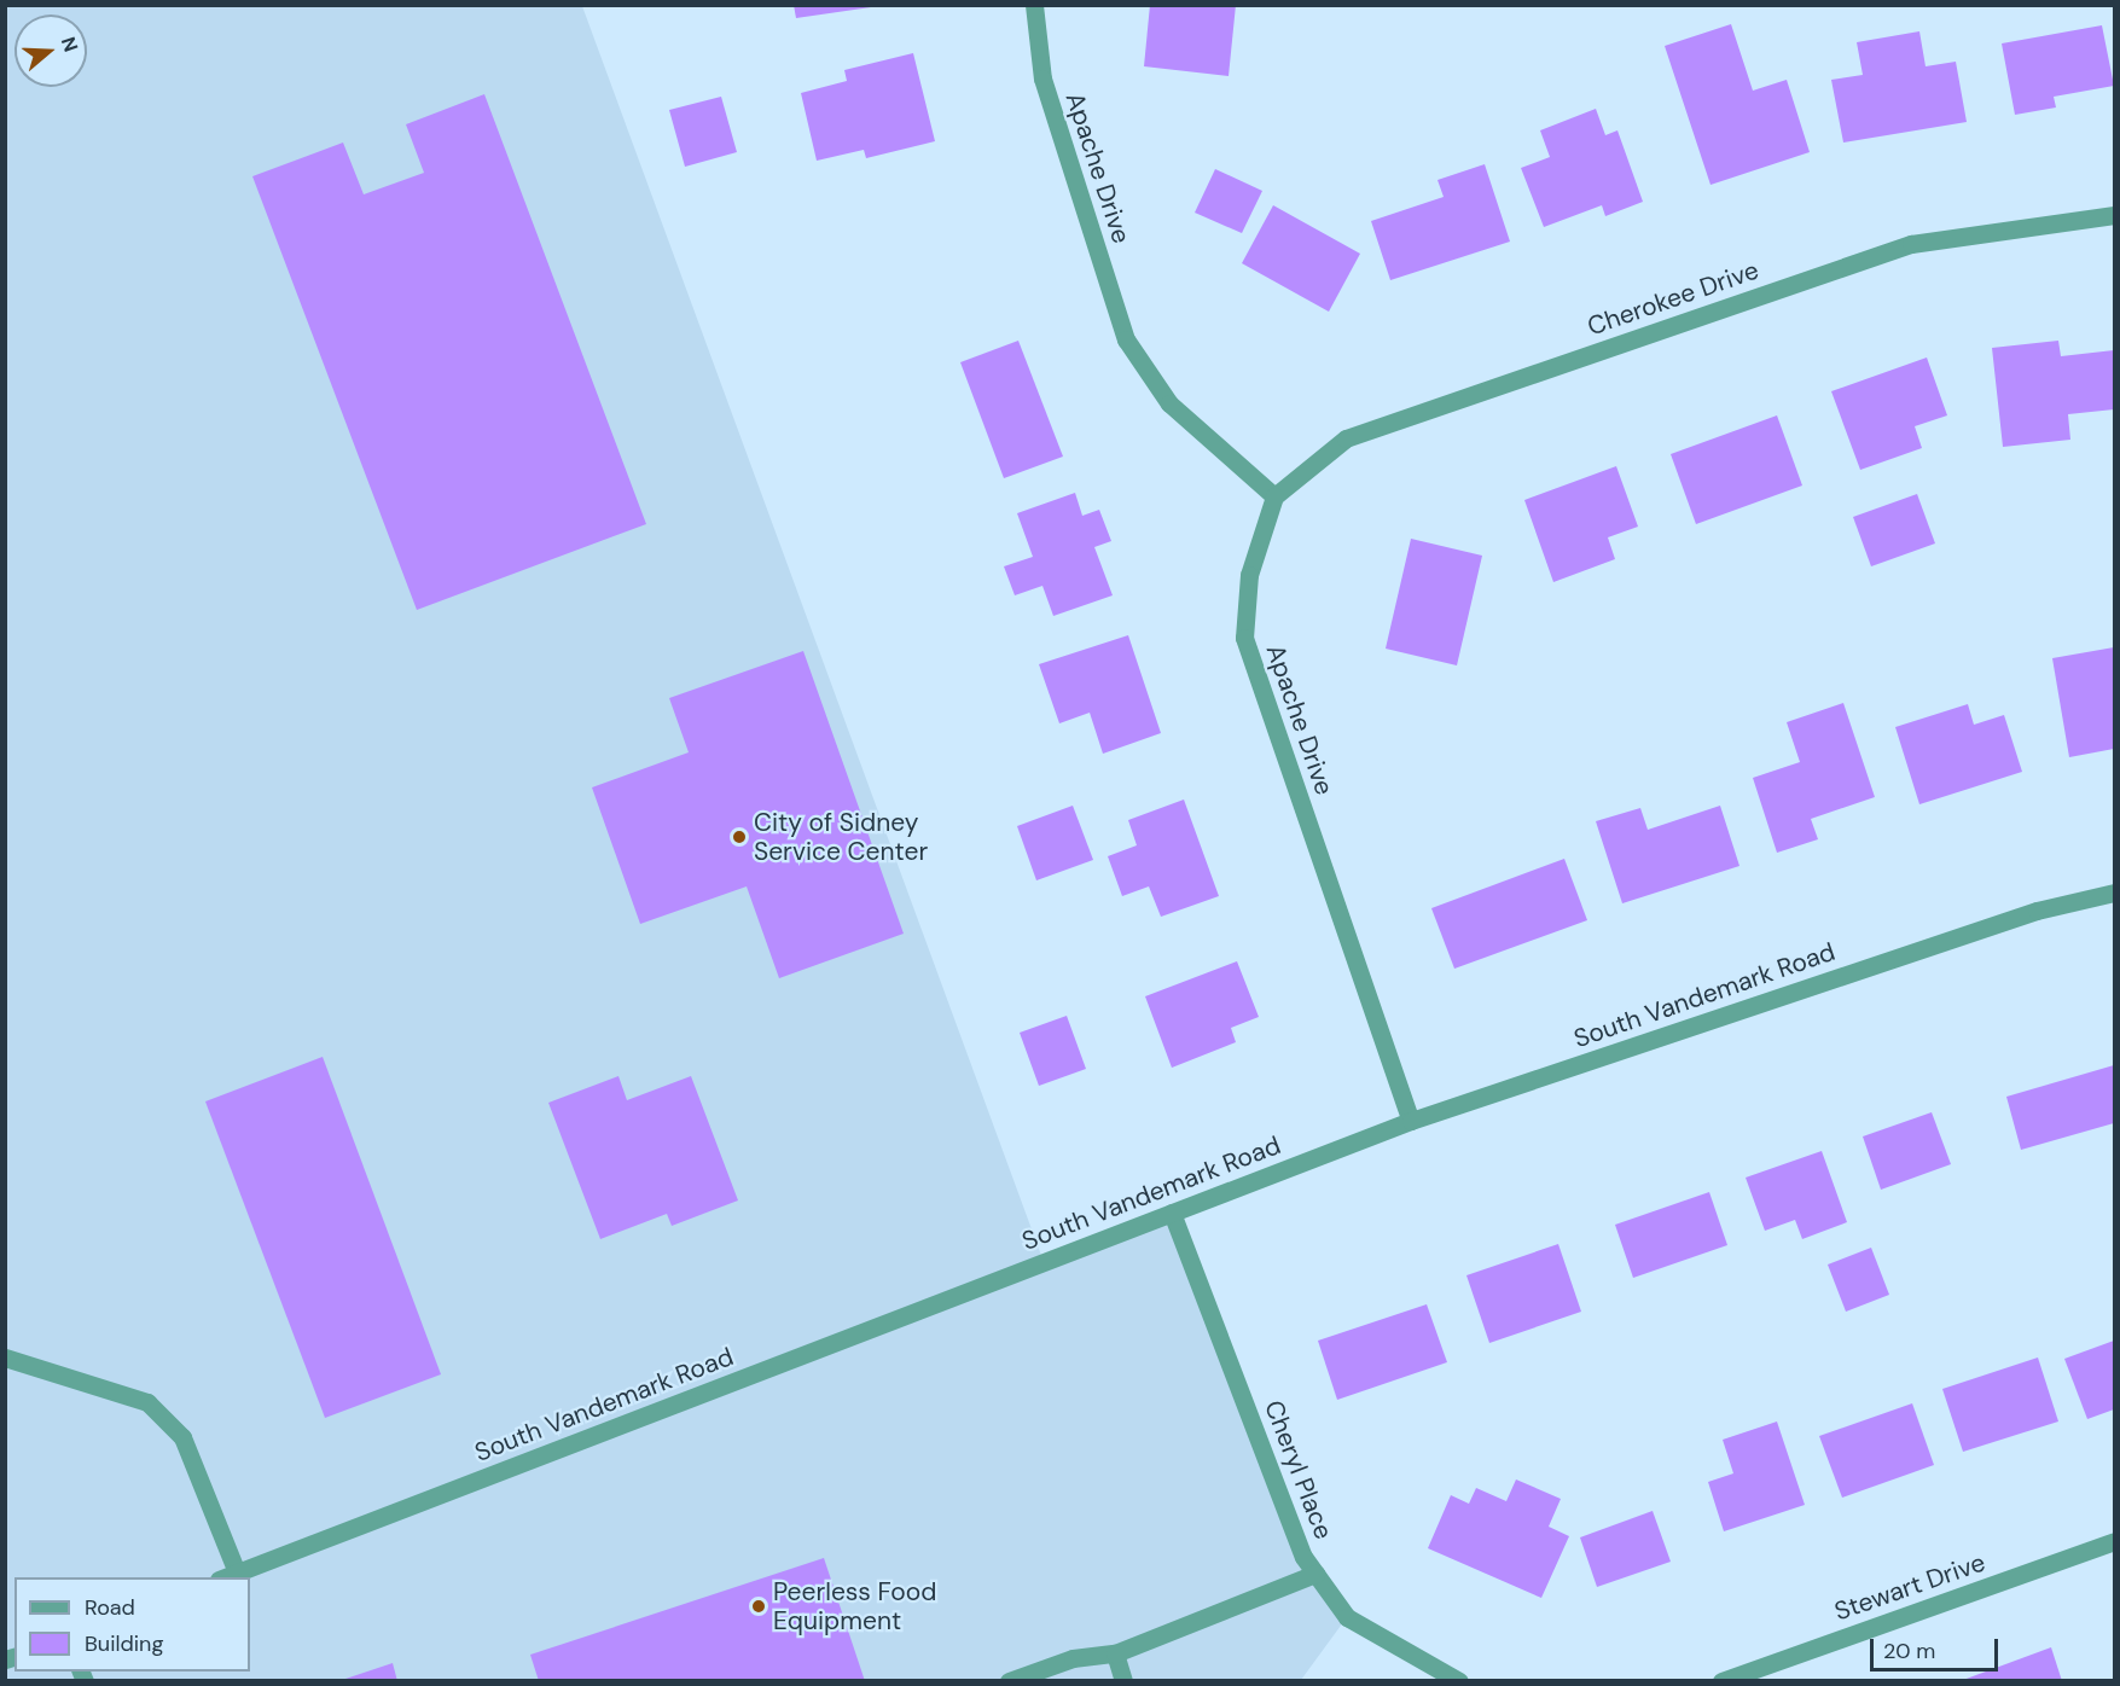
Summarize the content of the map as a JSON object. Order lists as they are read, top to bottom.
{
  "streets": {
    "street": [
      "Apache Drive",
      "Cherokee Drive",
      "South Vandemark Road",
      "Cheryl Place",
      "Stewart Drive"
    ]
  },
  "crossings": [
    ["Apache Drive", "Cherokee Drive"],
    ["Apache Drive", "South Vandemark Road"],
    ["South Vandemark Road", "Cheryl Place"]
  ],
  "places": ["City of Sidney Service Center", "Peerless Food Equipment"],
  "legend": ["Road", "Building"],
  "scale_bar": "20 m",
  "north": "right"
}
